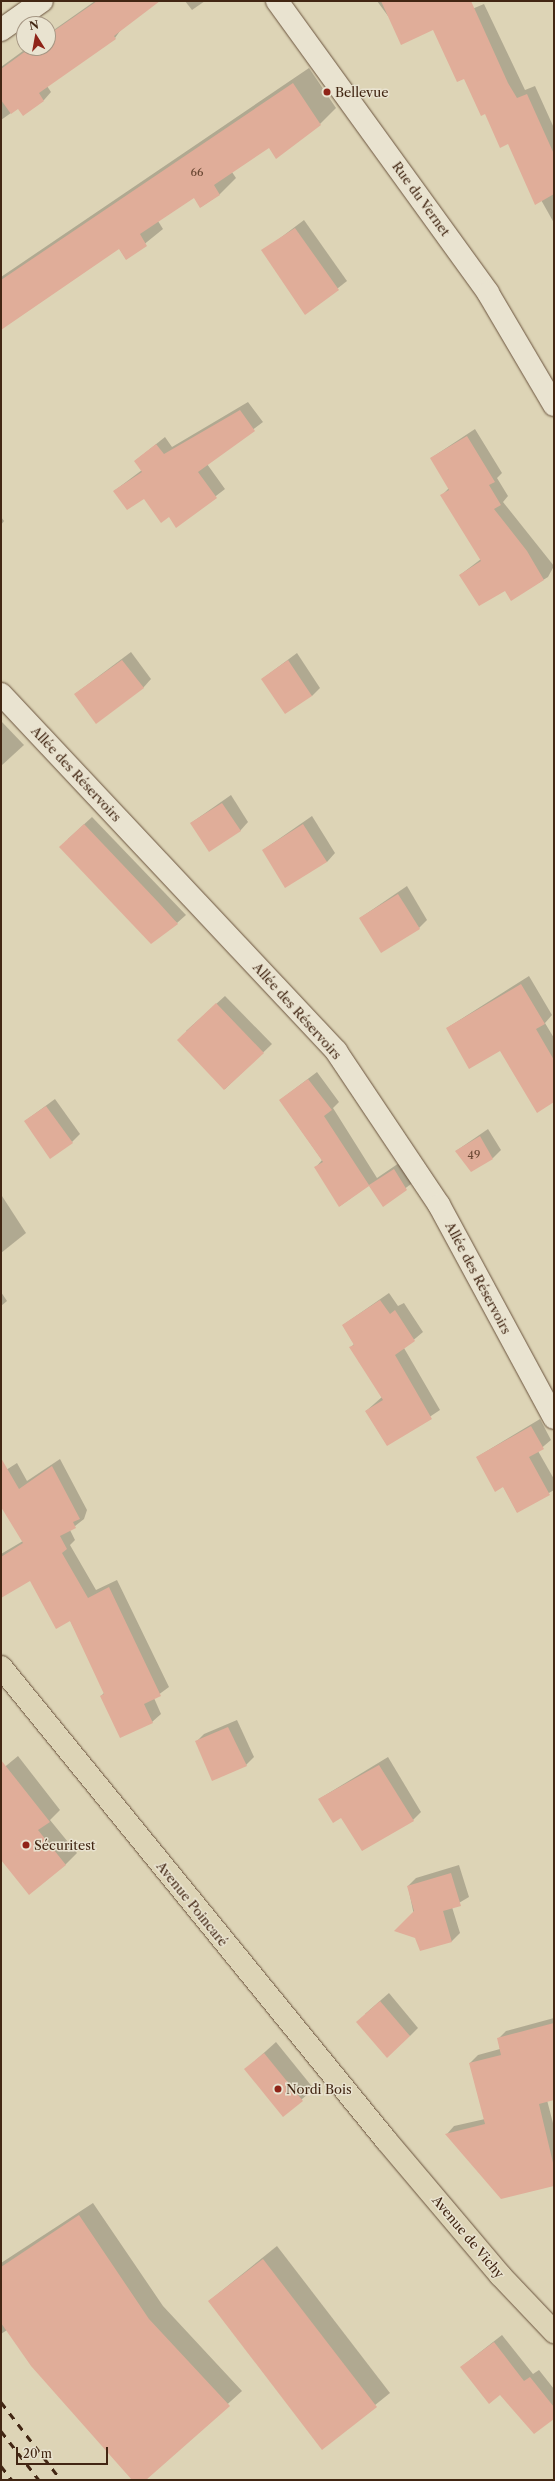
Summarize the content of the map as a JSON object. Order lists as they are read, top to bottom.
{
  "streets": {
    "main road": ["Avenue Poincaré", "Avenue de Vichy"],
    "street": ["Rue du Vernet", "Allée des Réservoirs"]
  },
  "crossings": [
    ["Avenue Poincaré", "Avenue de Vichy"]
  ],
  "places": ["Bellevue", "Sécuritest", "Nordi Bois"],
  "house_numbers": ["66", "49"],
  "scale_bar": "20 m",
  "north": "top"
}
